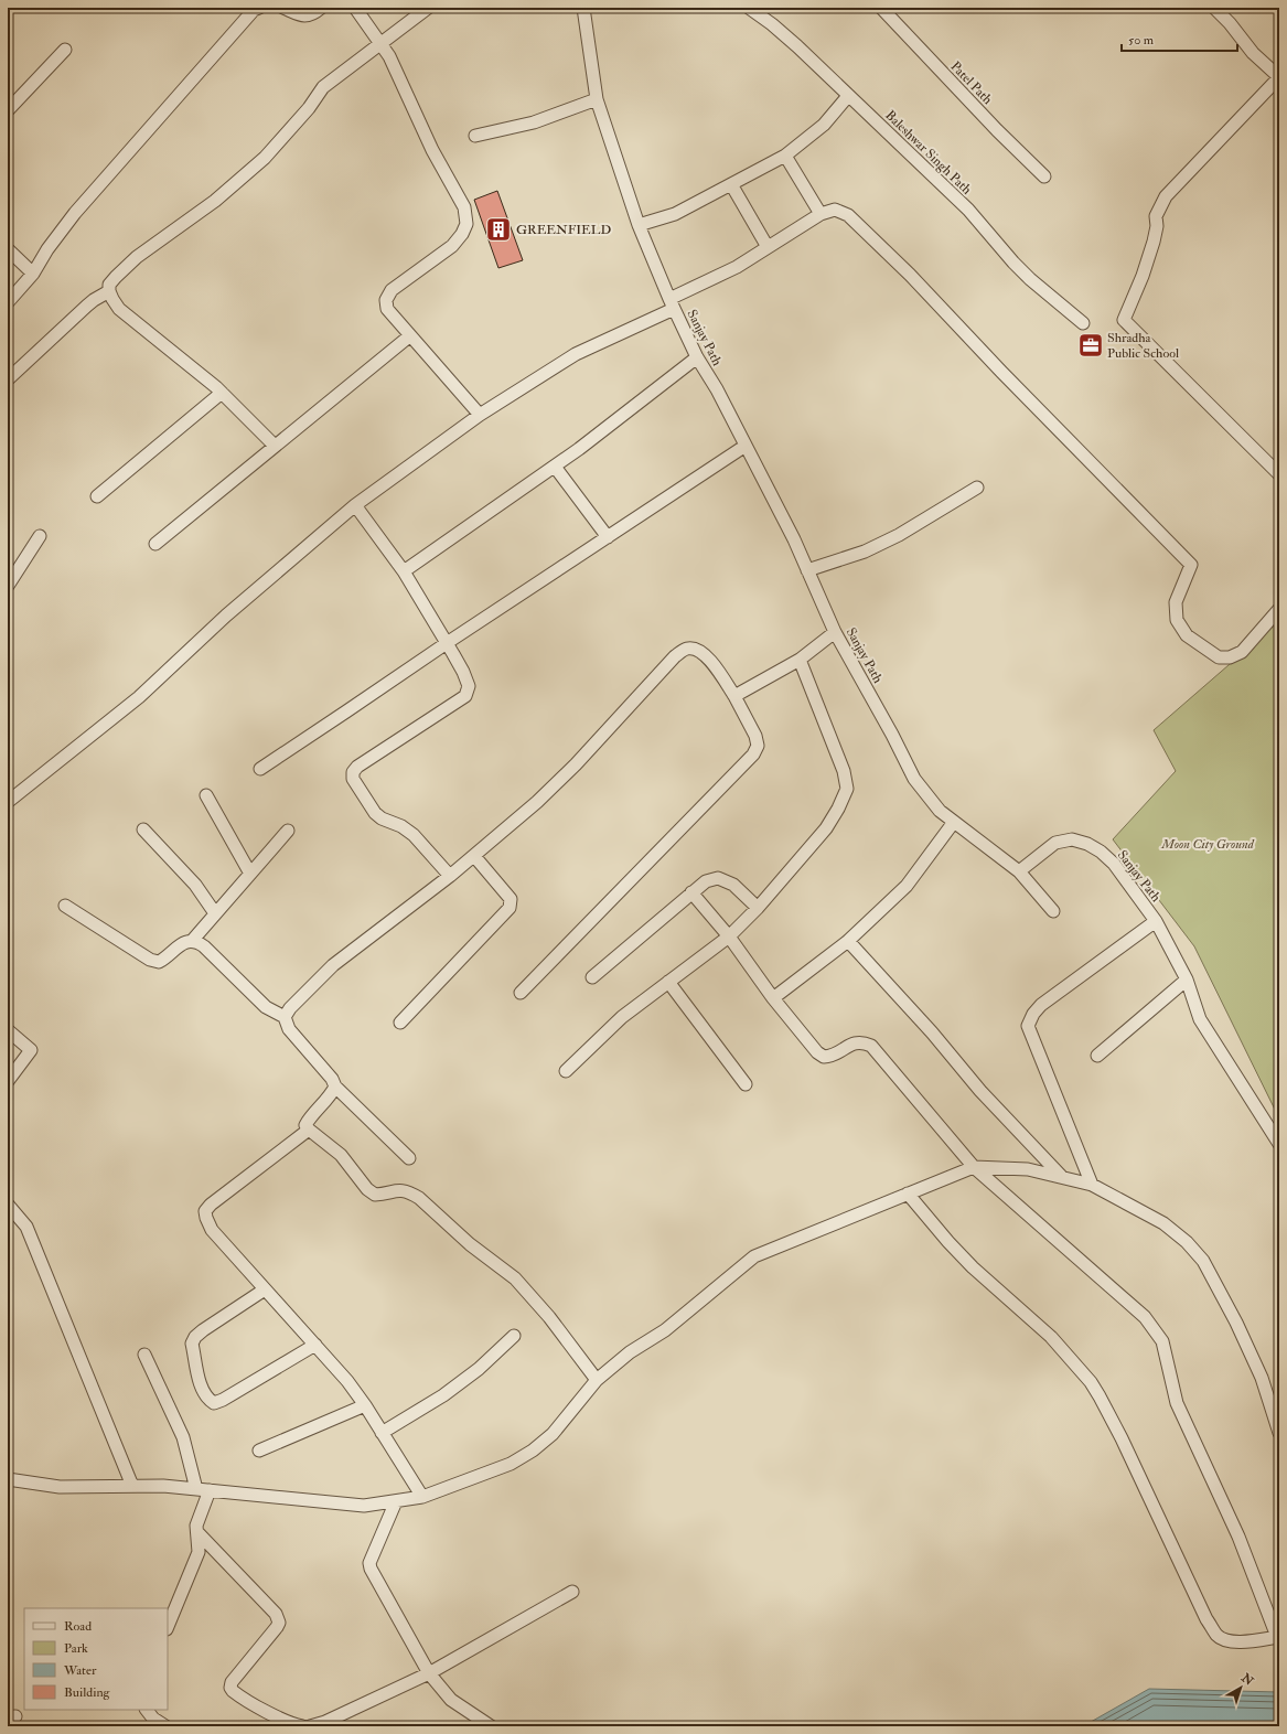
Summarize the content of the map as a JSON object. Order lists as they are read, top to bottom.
{
  "streets": {
    "street": ["Patel Path", "Baleshwar Singh Path", "Sanjay Path"]
  },
  "parks": ["Moon City Ground"],
  "places": {
    "building": ["GREENFIELD"],
    "office": ["Shradha Public School"]
  },
  "legend": [
    "Road",
    "Park",
    "Water",
    "Building"
  ],
  "scale_bar": "50 m",
  "north": "top right"
}
